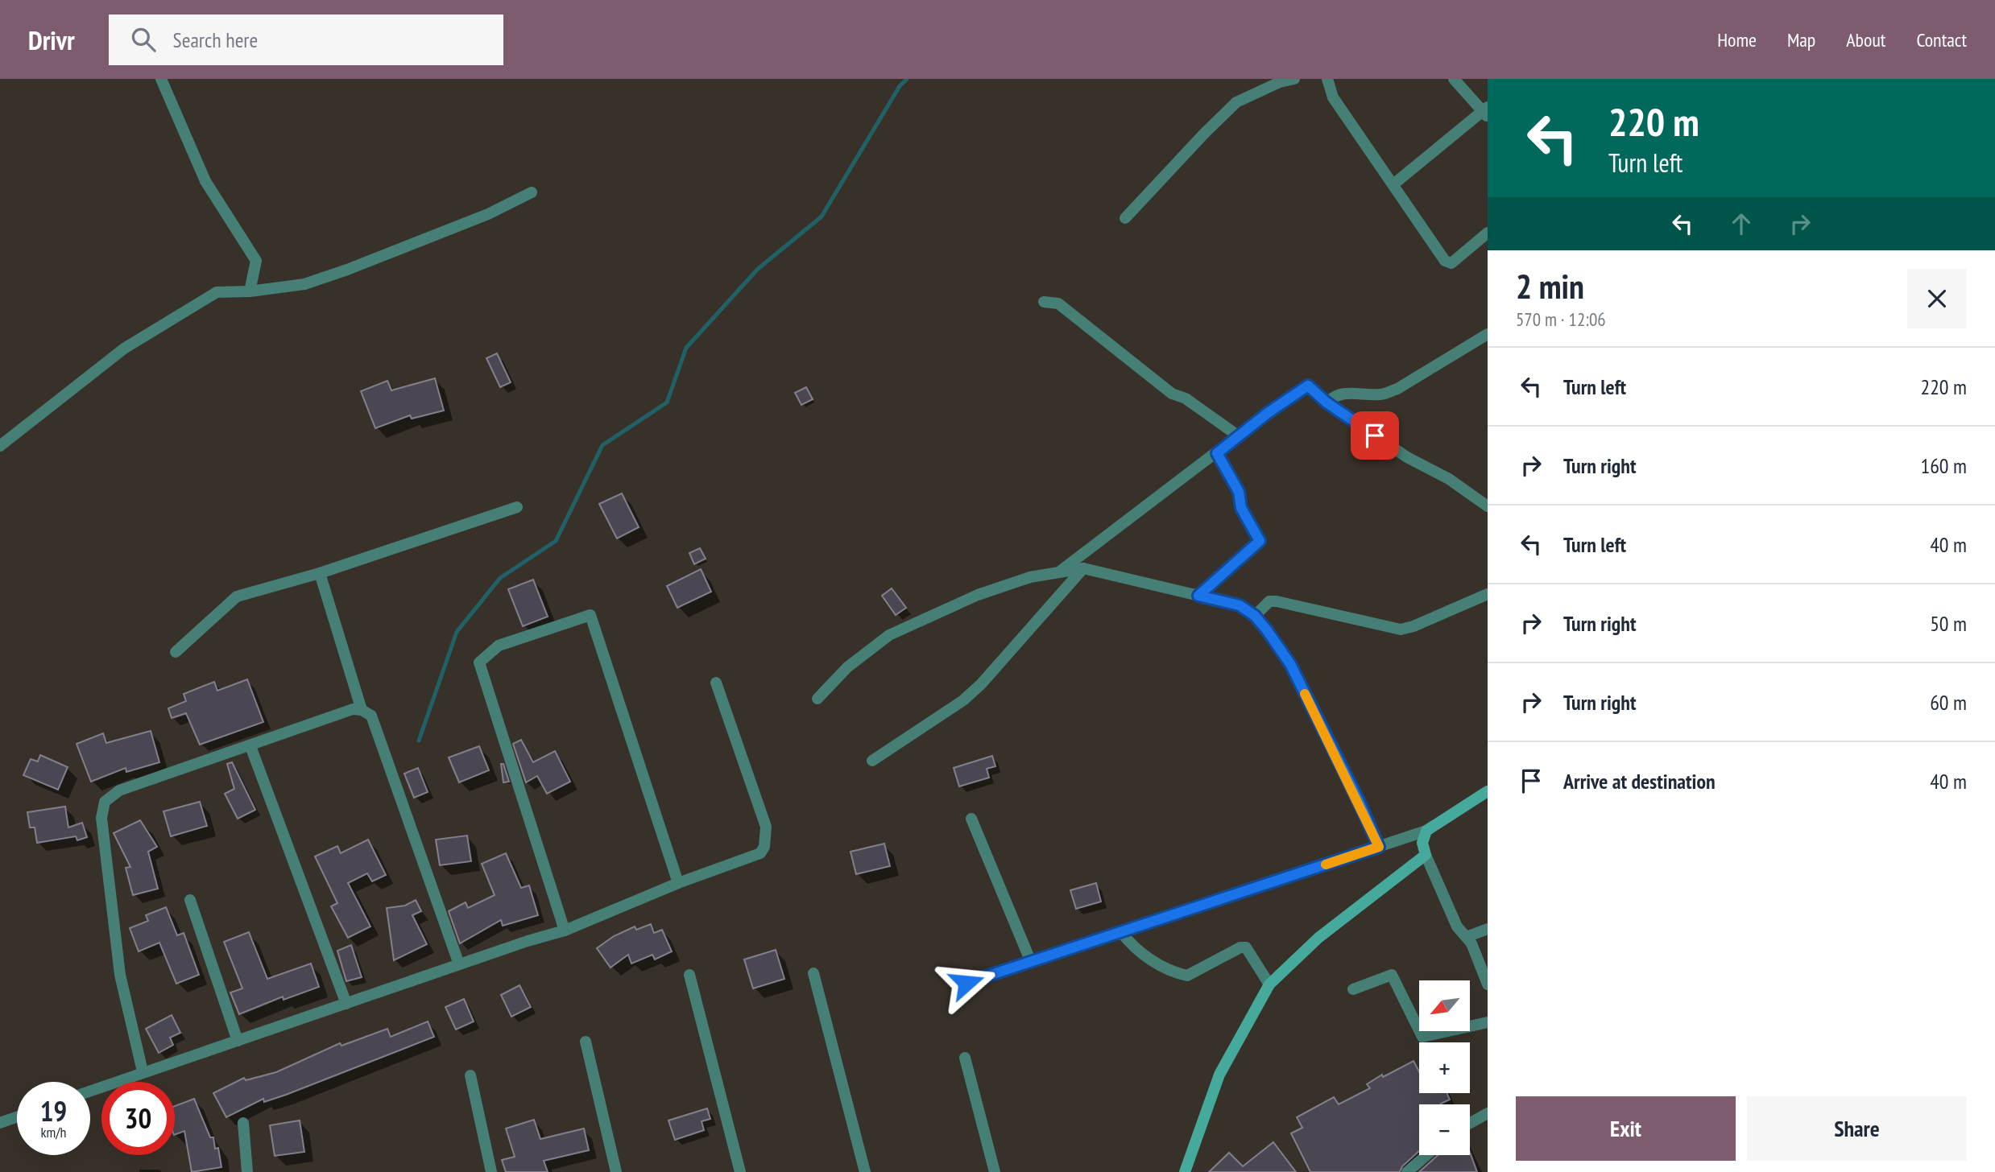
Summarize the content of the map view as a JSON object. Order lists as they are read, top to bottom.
{
  "north": "bottom left",
  "page": {
    "header": "Drivr",
    "search": "Search here",
    "nav": [
      "Home",
      "Map",
      "About",
      "Contact"
    ],
    "turn": ["220 m", "Turn left"],
    "heading": ["2 min", "570 m · 12:06"],
    "list": [
      {
        "name": "Turn left",
        "value": "220 m"
      },
      {
        "name": "Turn right",
        "value": "160 m"
      },
      {
        "name": "Turn left",
        "value": "40 m"
      },
      {
        "name": "Turn right",
        "value": "50 m"
      },
      {
        "name": "Turn right",
        "value": "60 m"
      },
      {
        "name": "Arrive at destination",
        "value": "40 m"
      }
    ],
    "map_buttons": ["+", "−"],
    "speed": "19 km/h",
    "limit": "30",
    "buttons": ["Exit", "Share"]
  }
}
